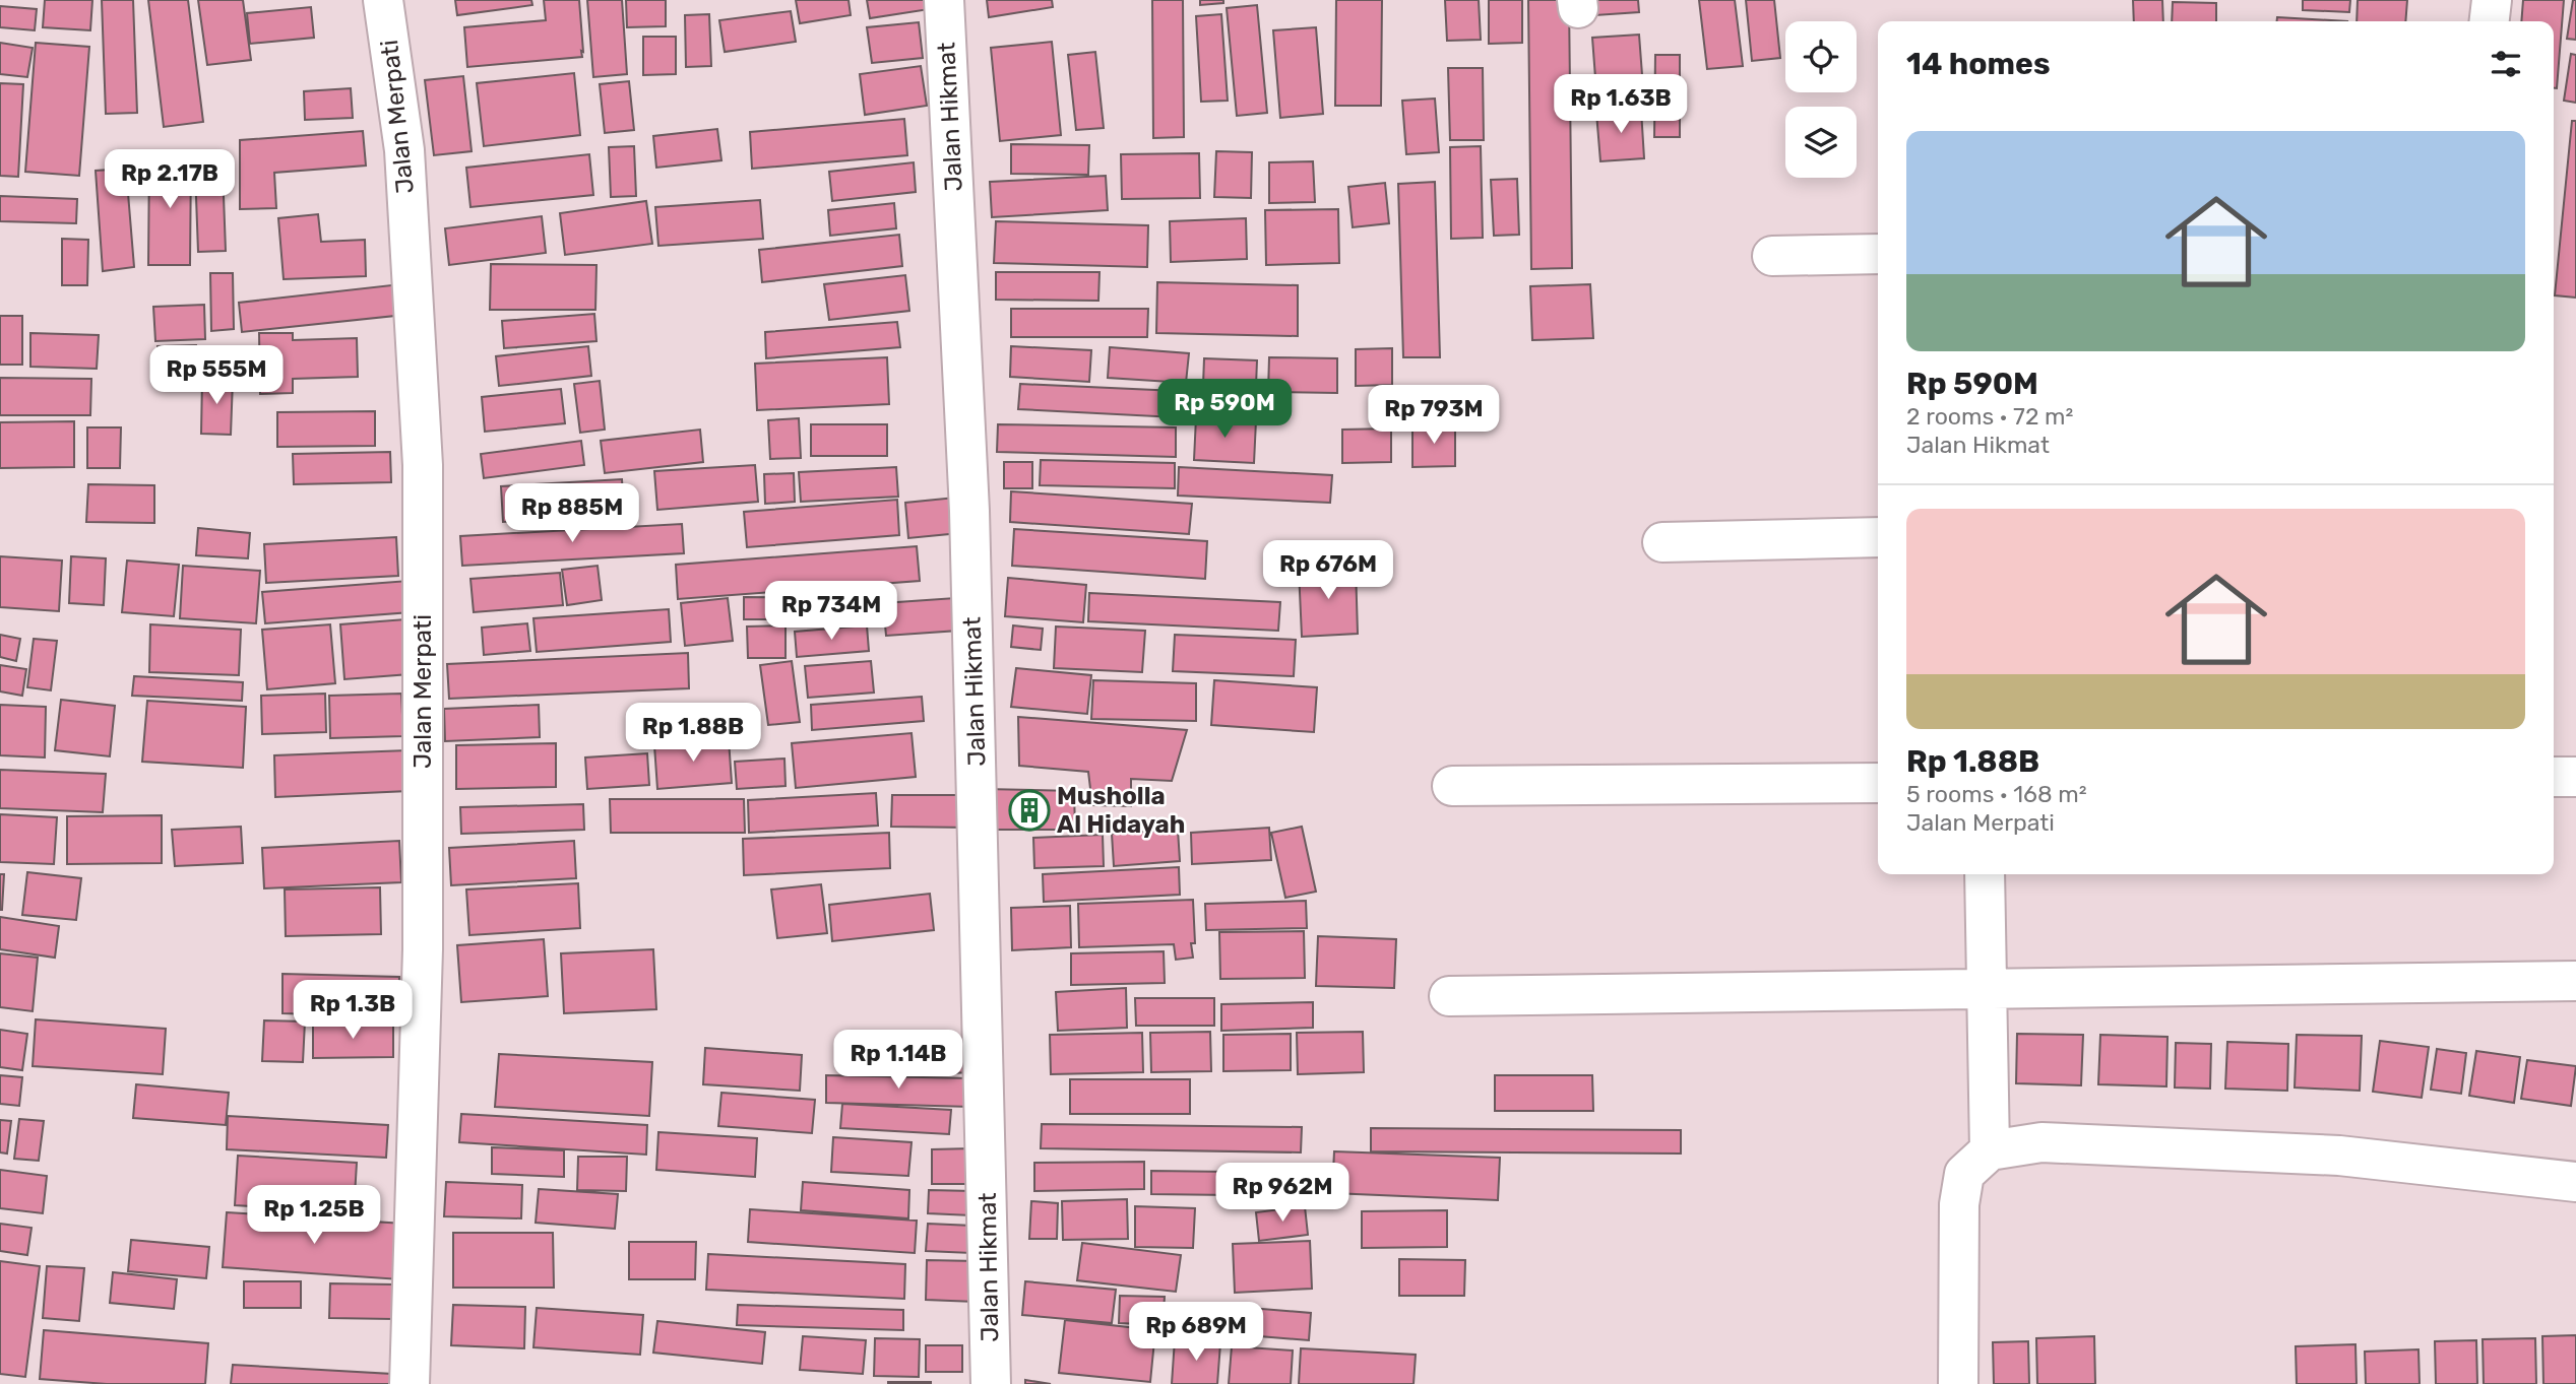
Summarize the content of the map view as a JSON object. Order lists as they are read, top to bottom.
{
  "streets": {
    "street": ["Jalan Merpati", "Jalan Hikmat"]
  },
  "places": {
    "building": ["Musholla Al Hidayah"]
  },
  "page": {
    "heading": "14 homes",
    "price": [
      "Rp 1.63B",
      "Rp 2.17B",
      "Rp 555M",
      "Rp 590M",
      "Rp 793M",
      "Rp 885M",
      "Rp 676M",
      "Rp 734M",
      "Rp 1.88B",
      "Rp 1.3B",
      "Rp 1.14B",
      "Rp 962M",
      "Rp 1.25B",
      "Rp 689M"
    ],
    "list": [
      {
        "name": "Rp 590M",
        "note": "2 rooms · 72 m² · Jalan Hikmat"
      },
      {
        "name": "Rp 1.88B",
        "note": "5 rooms · 168 m² · Jalan Merpati"
      }
    ]
  }
}
